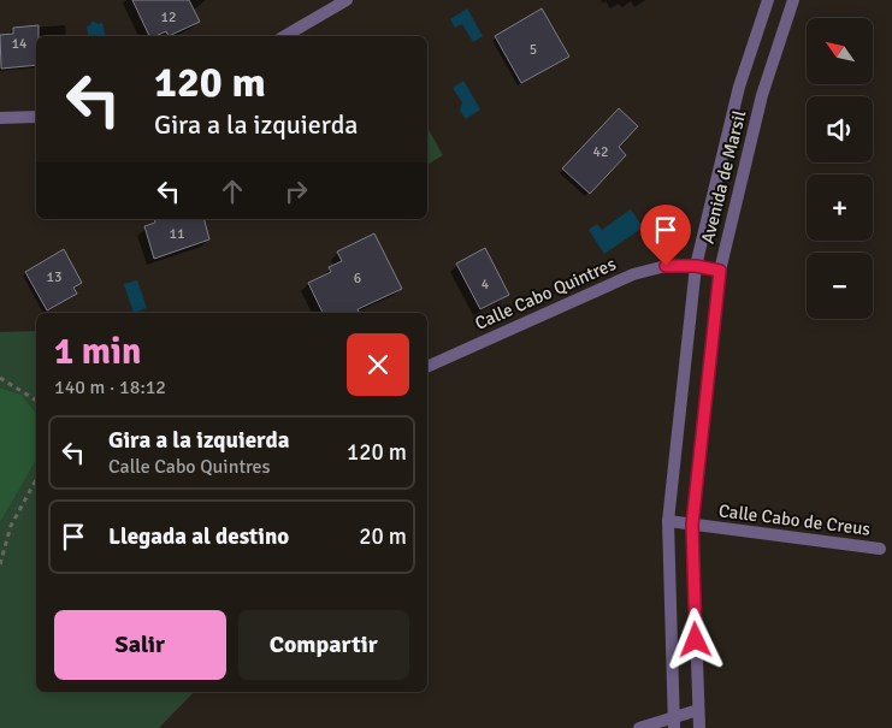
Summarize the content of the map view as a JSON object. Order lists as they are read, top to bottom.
{
  "streets": {
    "street": ["Avenida de Marsil", "Calle Cabo Quintres", "Calle Cabo de Creus"]
  },
  "crossings": [
    ["Avenida de Marsil", "Calle Cabo Quintres"],
    ["Avenida de Marsil", "Calle Cabo de Creus"]
  ],
  "house_numbers": [
    "12",
    "14",
    "5",
    "42",
    "11",
    "13",
    "6",
    "4"
  ],
  "north": "top left",
  "page": {
    "map_buttons": ["+", "−"],
    "turn": ["120 m", "Gira a la izquierda"],
    "heading": ["1 min", "140 m · 18:12"],
    "list": [
      {
        "name": "Gira a la izquierda",
        "note": "Calle Cabo Quintres",
        "value": "120 m"
      },
      {
        "name": "Llegada al destino",
        "value": "20 m"
      }
    ],
    "buttons": ["Salir", "Compartir"]
  }
}
